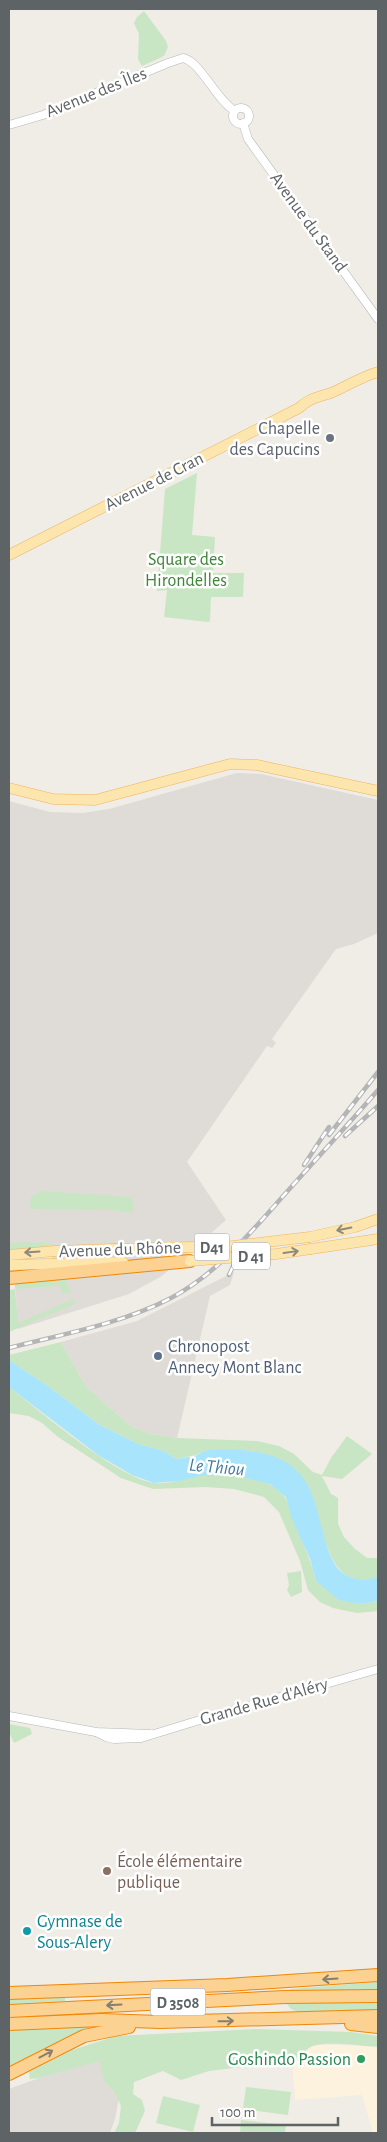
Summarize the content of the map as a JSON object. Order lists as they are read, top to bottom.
{
  "streets": {
    "highway": ["D 3508"],
    "main road": [
      "Avenue de Cran",
      "D41",
      "Avenue du Rhône",
      "D 41"
    ],
    "street": ["Avenue des Îles", "Avenue du Stand", "Grande Rue d'Aléry"]
  },
  "crossings": [
    ["Avenue des Îles", "Avenue du Stand"]
  ],
  "water": ["Le Thiou"],
  "parks": ["Square des Hirondelles"],
  "places": [
    "Chapelle des Capucins",
    "Chronopost Annecy Mont Blanc",
    "École élémentaire publique",
    "Gymnase de Sous-Alery",
    "Goshindo Passion"
  ],
  "scale_bar": "100 m"
}
